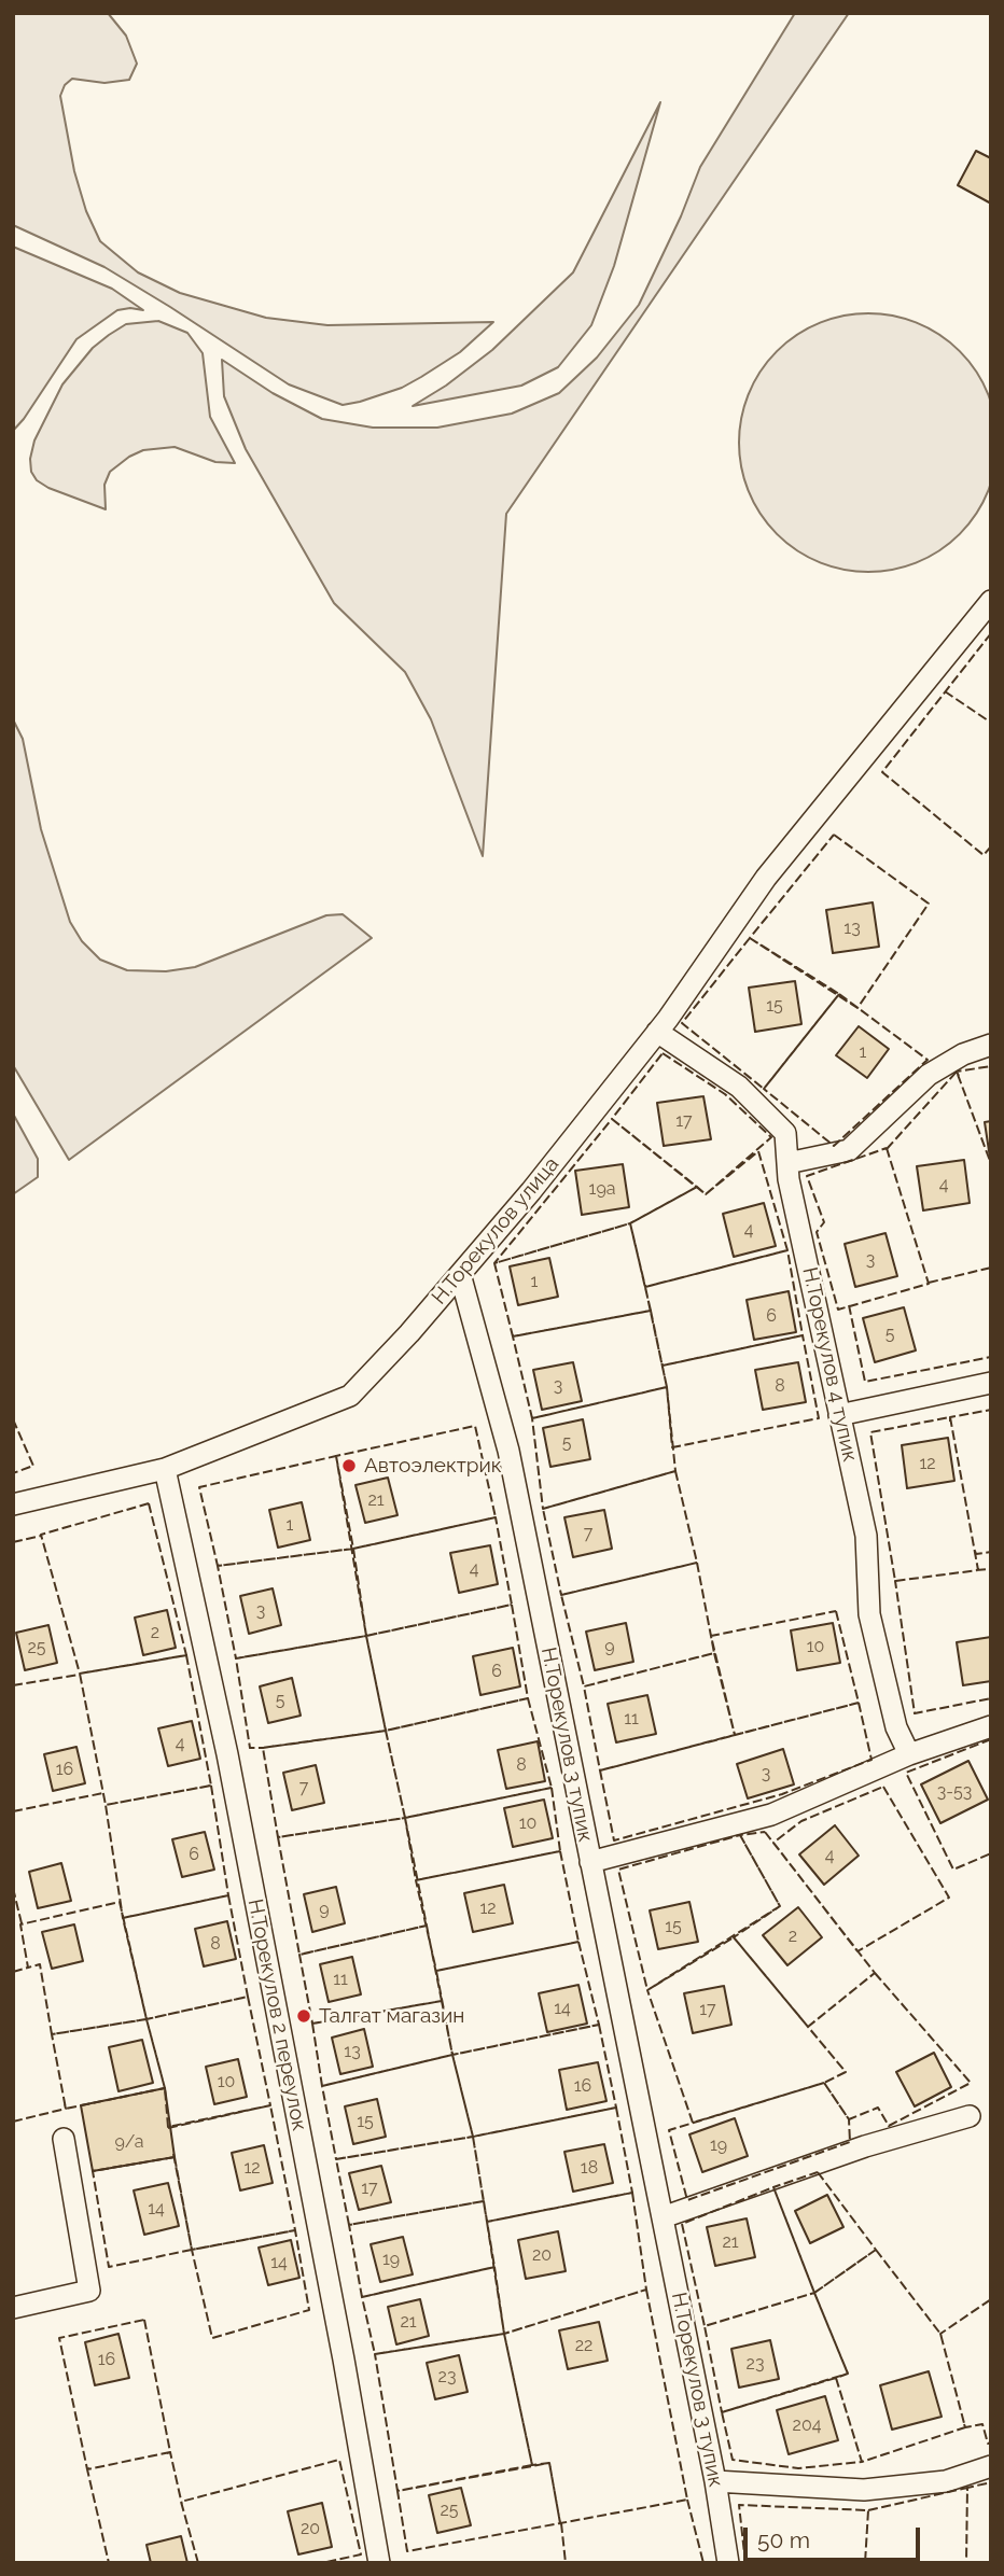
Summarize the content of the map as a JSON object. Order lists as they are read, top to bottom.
{
  "streets": {
    "street": [
      "Н.Торекулов улица",
      "Н.Торекулов 4 тупик",
      "Н.Торекулов 3 тупик",
      "Н.Торекулов 2 переулок"
    ]
  },
  "crossings": [
    ["Н.Торекулов улица", "Н.Торекулов 4 тупик"],
    ["Н.Торекулов улица", "Н.Торекулов 3 тупик"],
    ["Н.Торекулов улица", "Н.Торекулов 2 переулок"]
  ],
  "places": ["Автоэлектрик", "Талгат магазин"],
  "house_numbers": [
    "13",
    "15",
    "1",
    "17",
    "4",
    "19а",
    "4",
    "3",
    "1",
    "6",
    "5",
    "3",
    "8",
    "5",
    "12",
    "21",
    "1",
    "7",
    "4",
    "3",
    "2",
    "9",
    "10",
    "25",
    "6",
    "5",
    "11",
    "4",
    "8",
    "16",
    "3",
    "7",
    "3-53",
    "10",
    "6",
    "4",
    "12",
    "9",
    "15",
    "2",
    "8",
    "11",
    "14",
    "17",
    "13",
    "10",
    "16",
    "15",
    "9/а",
    "19",
    "12",
    "18",
    "17",
    "14",
    "21",
    "20",
    "19",
    "14",
    "21",
    "22",
    "16",
    "23",
    "23",
    "204",
    "25",
    "20"
  ],
  "scale_bar": "50 m"
}
